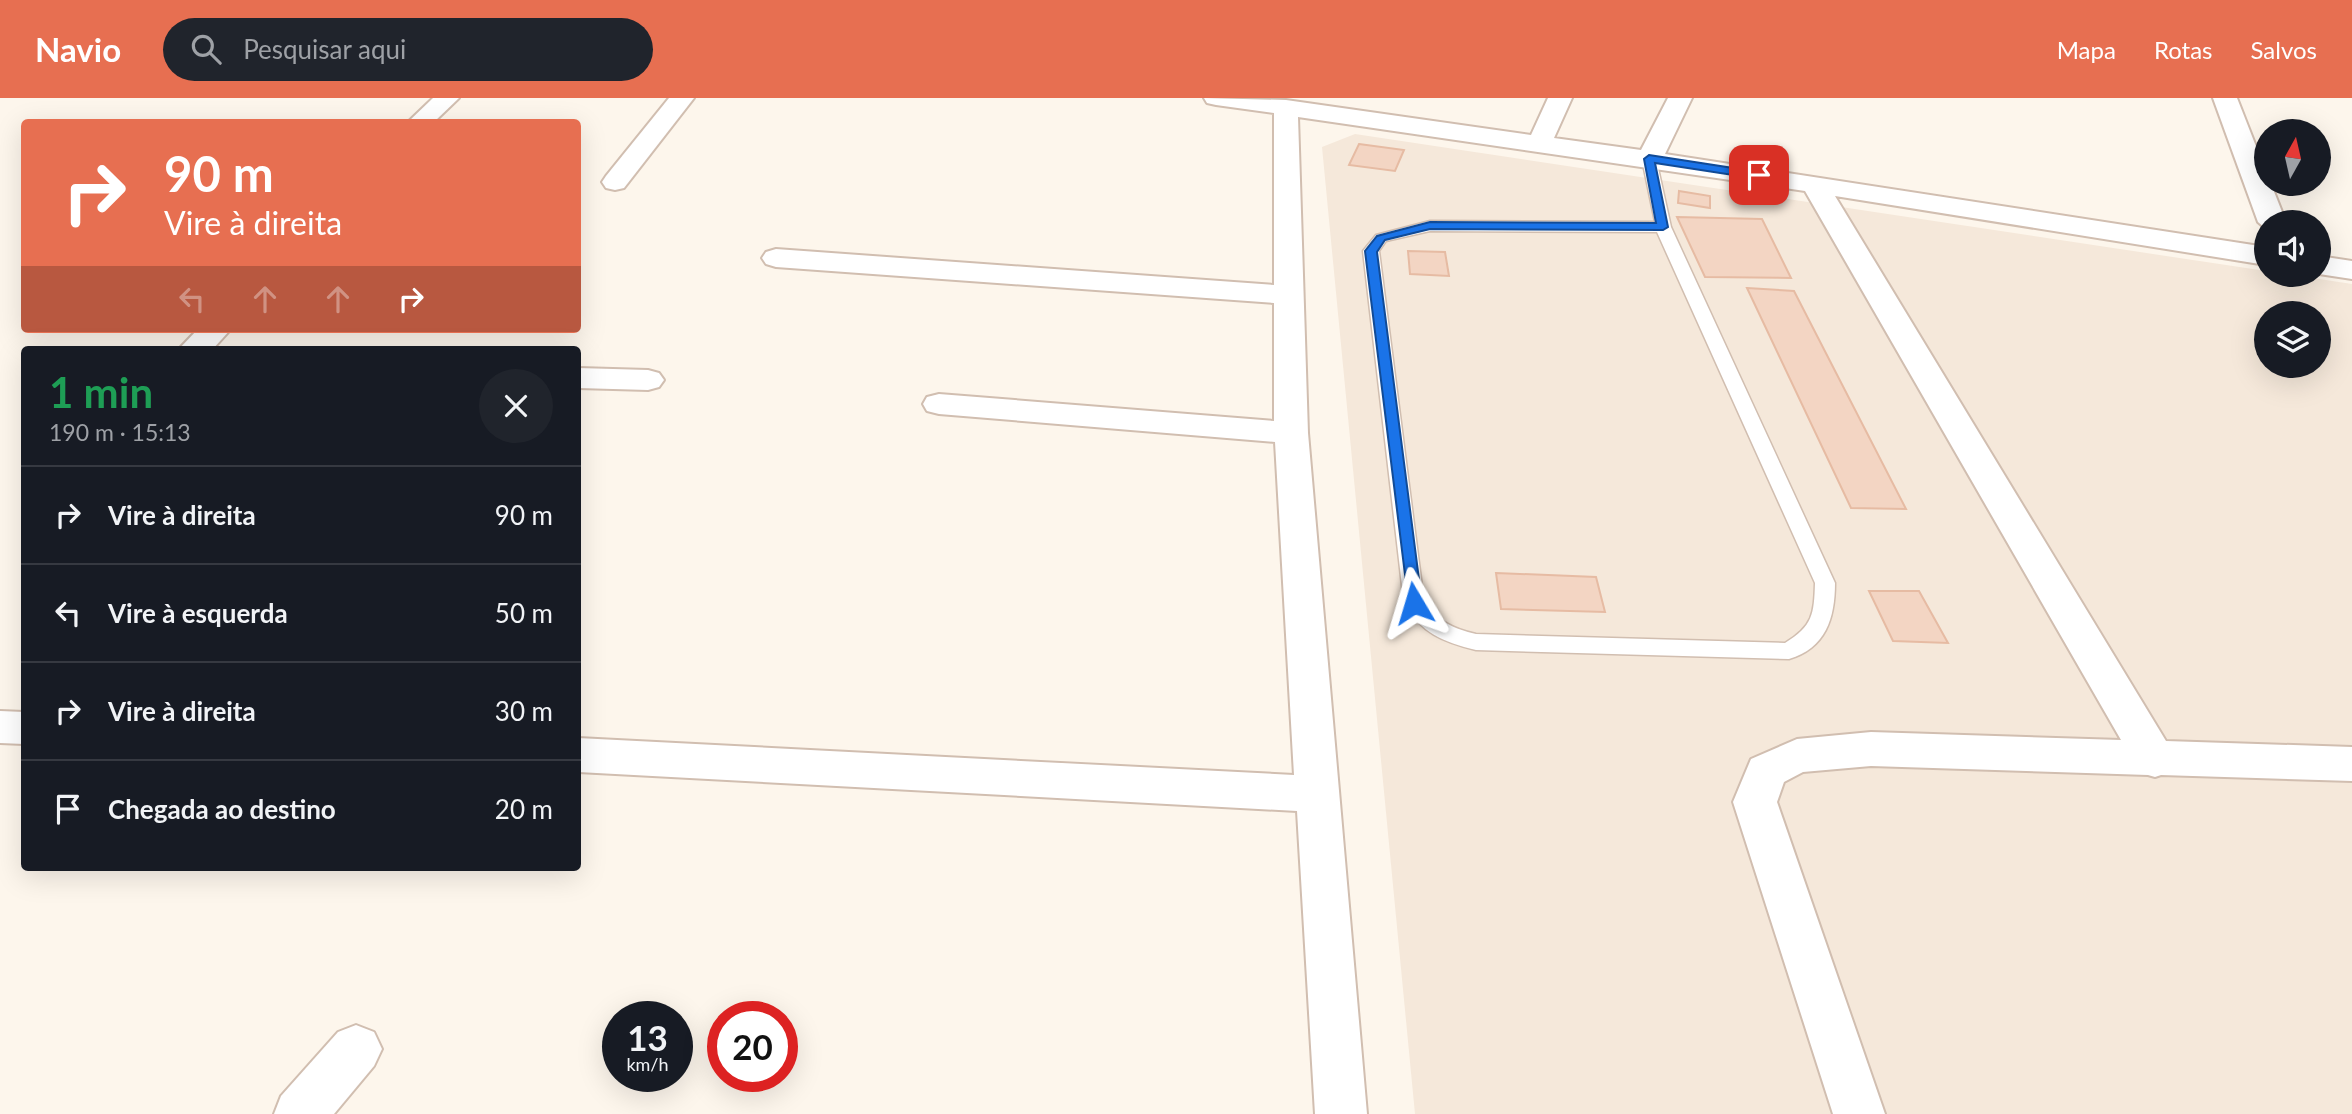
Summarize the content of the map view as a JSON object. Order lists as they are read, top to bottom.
{
  "north": "top",
  "page": {
    "header": "Navio",
    "search": "Pesquisar aqui",
    "nav": ["Mapa", "Rotas", "Salvos"],
    "turn": ["90 m", "Vire à direita"],
    "heading": ["1 min", "190 m · 15:13"],
    "list": [
      {
        "name": "Vire à direita",
        "value": "90 m"
      },
      {
        "name": "Vire à esquerda",
        "value": "50 m"
      },
      {
        "name": "Vire à direita",
        "value": "30 m"
      },
      {
        "name": "Chegada ao destino",
        "value": "20 m"
      }
    ],
    "speed": "13 km/h",
    "limit": "20"
  }
}
